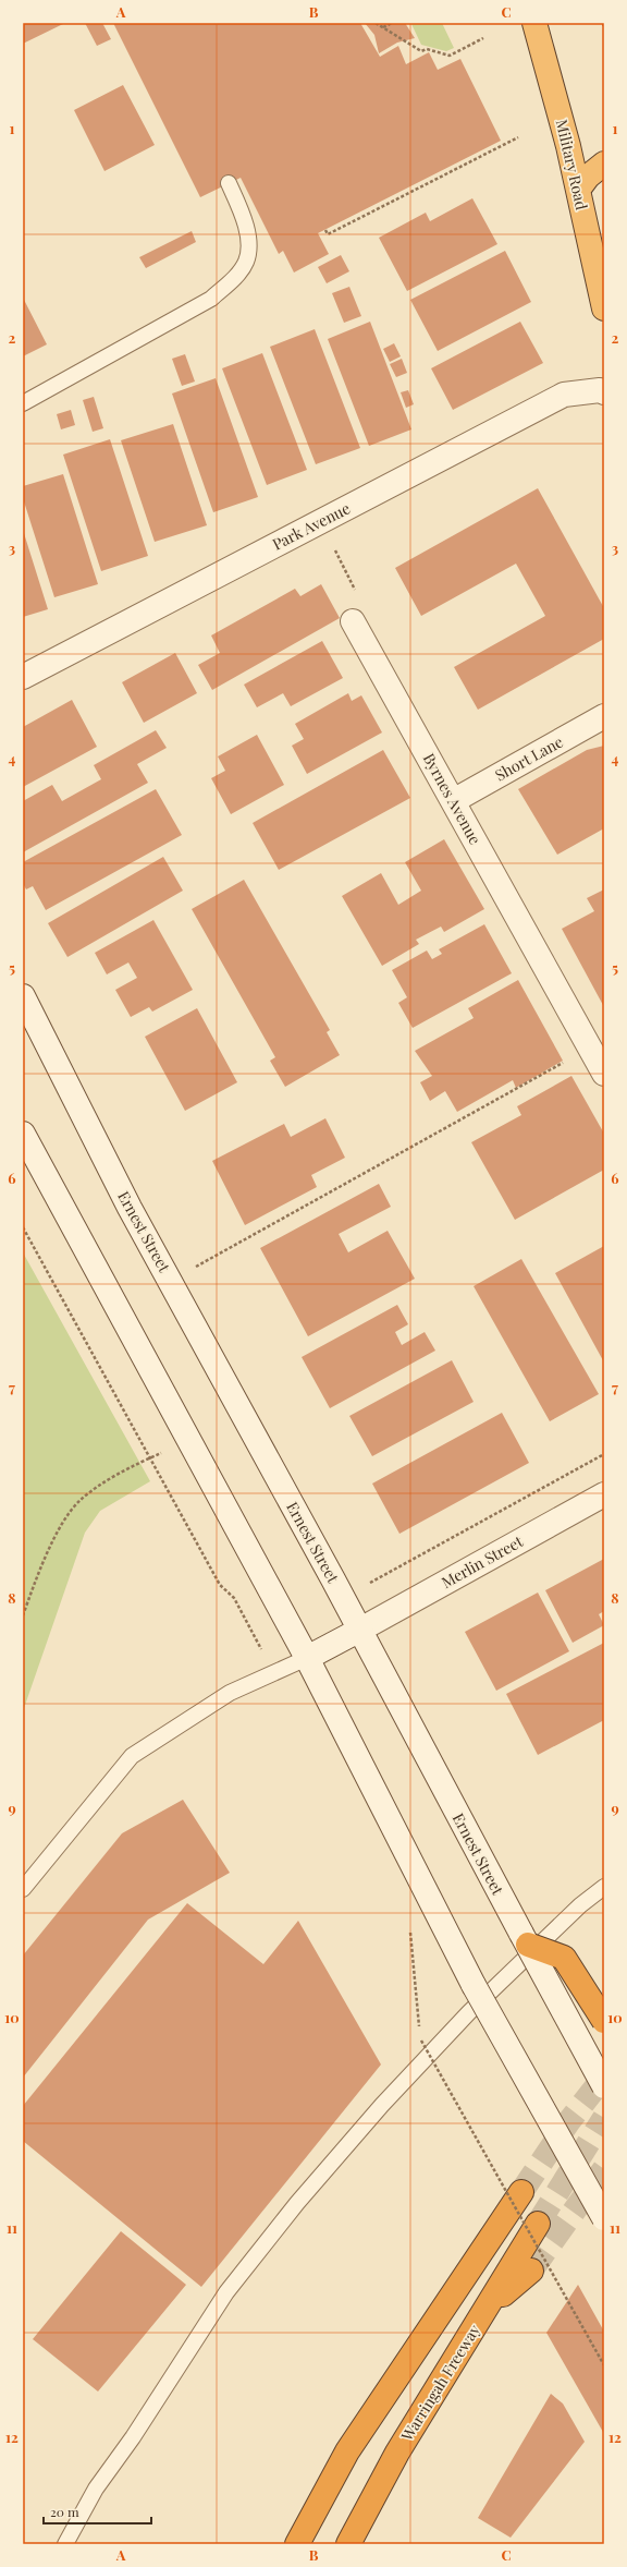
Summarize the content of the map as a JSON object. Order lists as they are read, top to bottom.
{
  "streets": {
    "highway": ["Military Road", "Warringah Freeway"],
    "main road": [
      "Park Avenue",
      "Short Lane",
      "Byrnes Avenue",
      "Ernest Street",
      "Merlin Street"
    ]
  },
  "crossings": [
    ["Short Lane", "Byrnes Avenue"],
    ["Ernest Street", "Merlin Street"]
  ],
  "scale_bar": "20 m",
  "grid": {
    "columns": ["A", "B", "C"],
    "rows": [
      "1",
      "2",
      "3",
      "4",
      "5",
      "6",
      "7",
      "8",
      "9",
      "10",
      "11",
      "12"
    ]
  }
}
